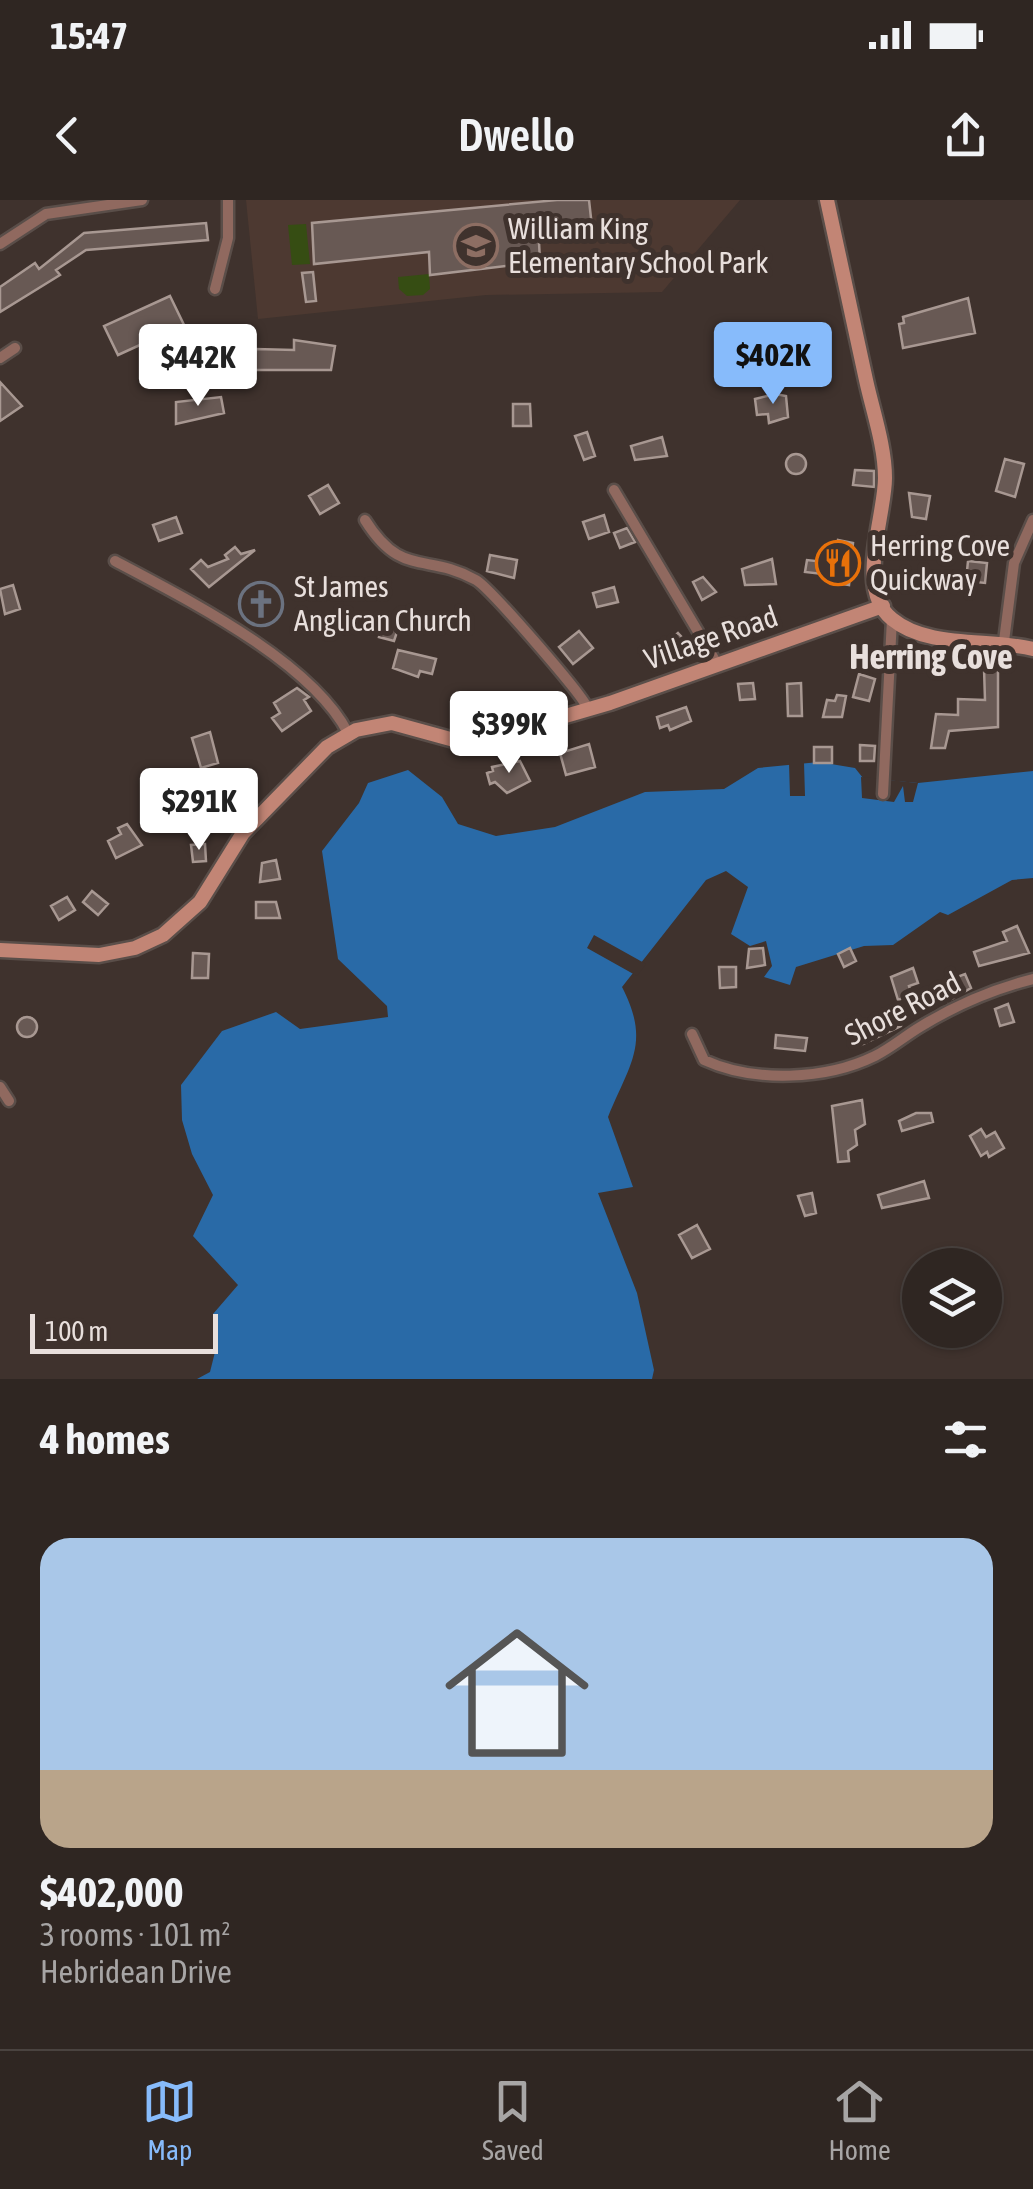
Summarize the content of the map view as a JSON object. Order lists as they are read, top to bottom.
{
  "streets": {
    "street": ["Village Road", "Shore Road"]
  },
  "districts": ["Herring Cove"],
  "places": {
    "school or university": ["William King Elementary School Park"],
    "restaurant": ["Herring Cove Quickway"],
    "church": ["St James Anglican Church"]
  },
  "scale_bar": "100 m",
  "page": {
    "status": "15:47",
    "header": "Dwello",
    "price": [
      "$402K",
      "$442K",
      "$399K",
      "$291K"
    ],
    "scale": "100 m",
    "heading": "4 homes",
    "list": [
      {
        "name": "$402,000",
        "note": "3 rooms · 101 m² · Hebridean Drive"
      }
    ],
    "tabs": ["Map", "Saved", "Home"]
  }
}
